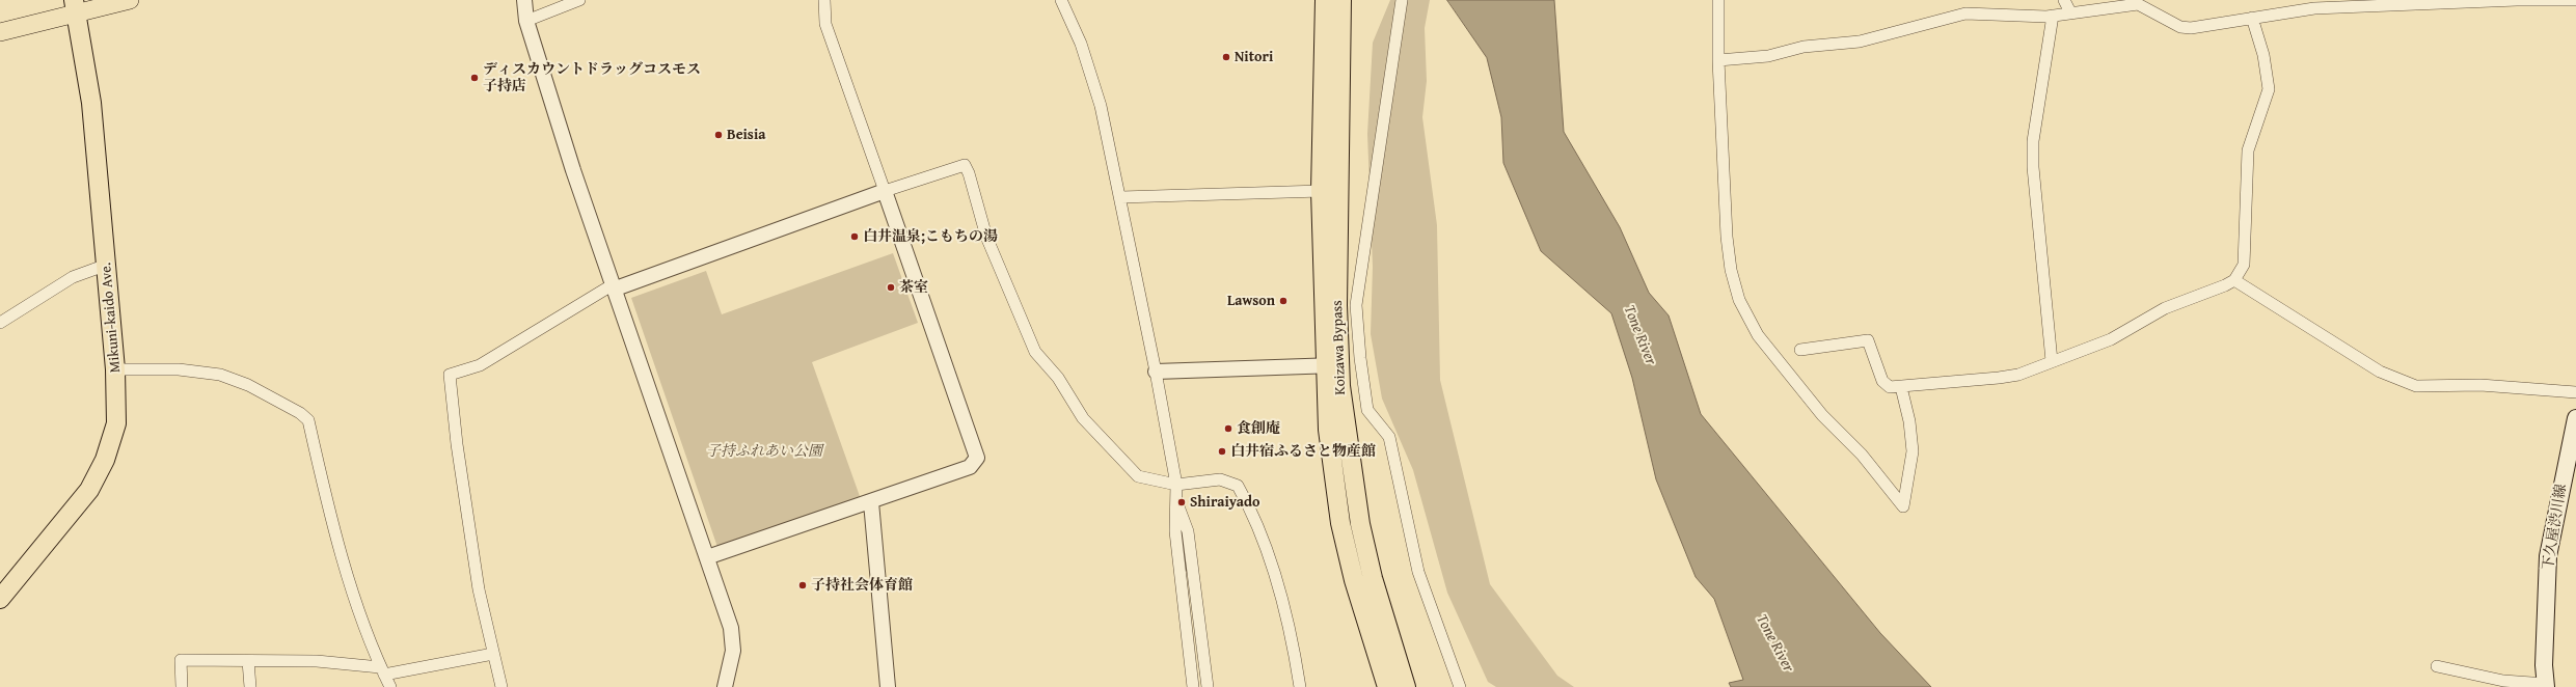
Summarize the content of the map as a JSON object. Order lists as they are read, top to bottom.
{
  "streets": {
    "highway": ["Mikuni-kaido Ave.", "Koizawa Bypass"],
    "main road": ["下久屋渋川線"]
  },
  "water": ["Tone River"],
  "parks": ["子持ふれあい公園"],
  "places": [
    "Nitori",
    "ディスカウントドラッグコスモス 子持店",
    "Beisia",
    "白井温泉;こもちの湯",
    "茶室",
    "Lawson",
    "食創庵",
    "白井宿ふるさと物産館",
    "Shiraiyado",
    "子持社会体育館"
  ]
}
